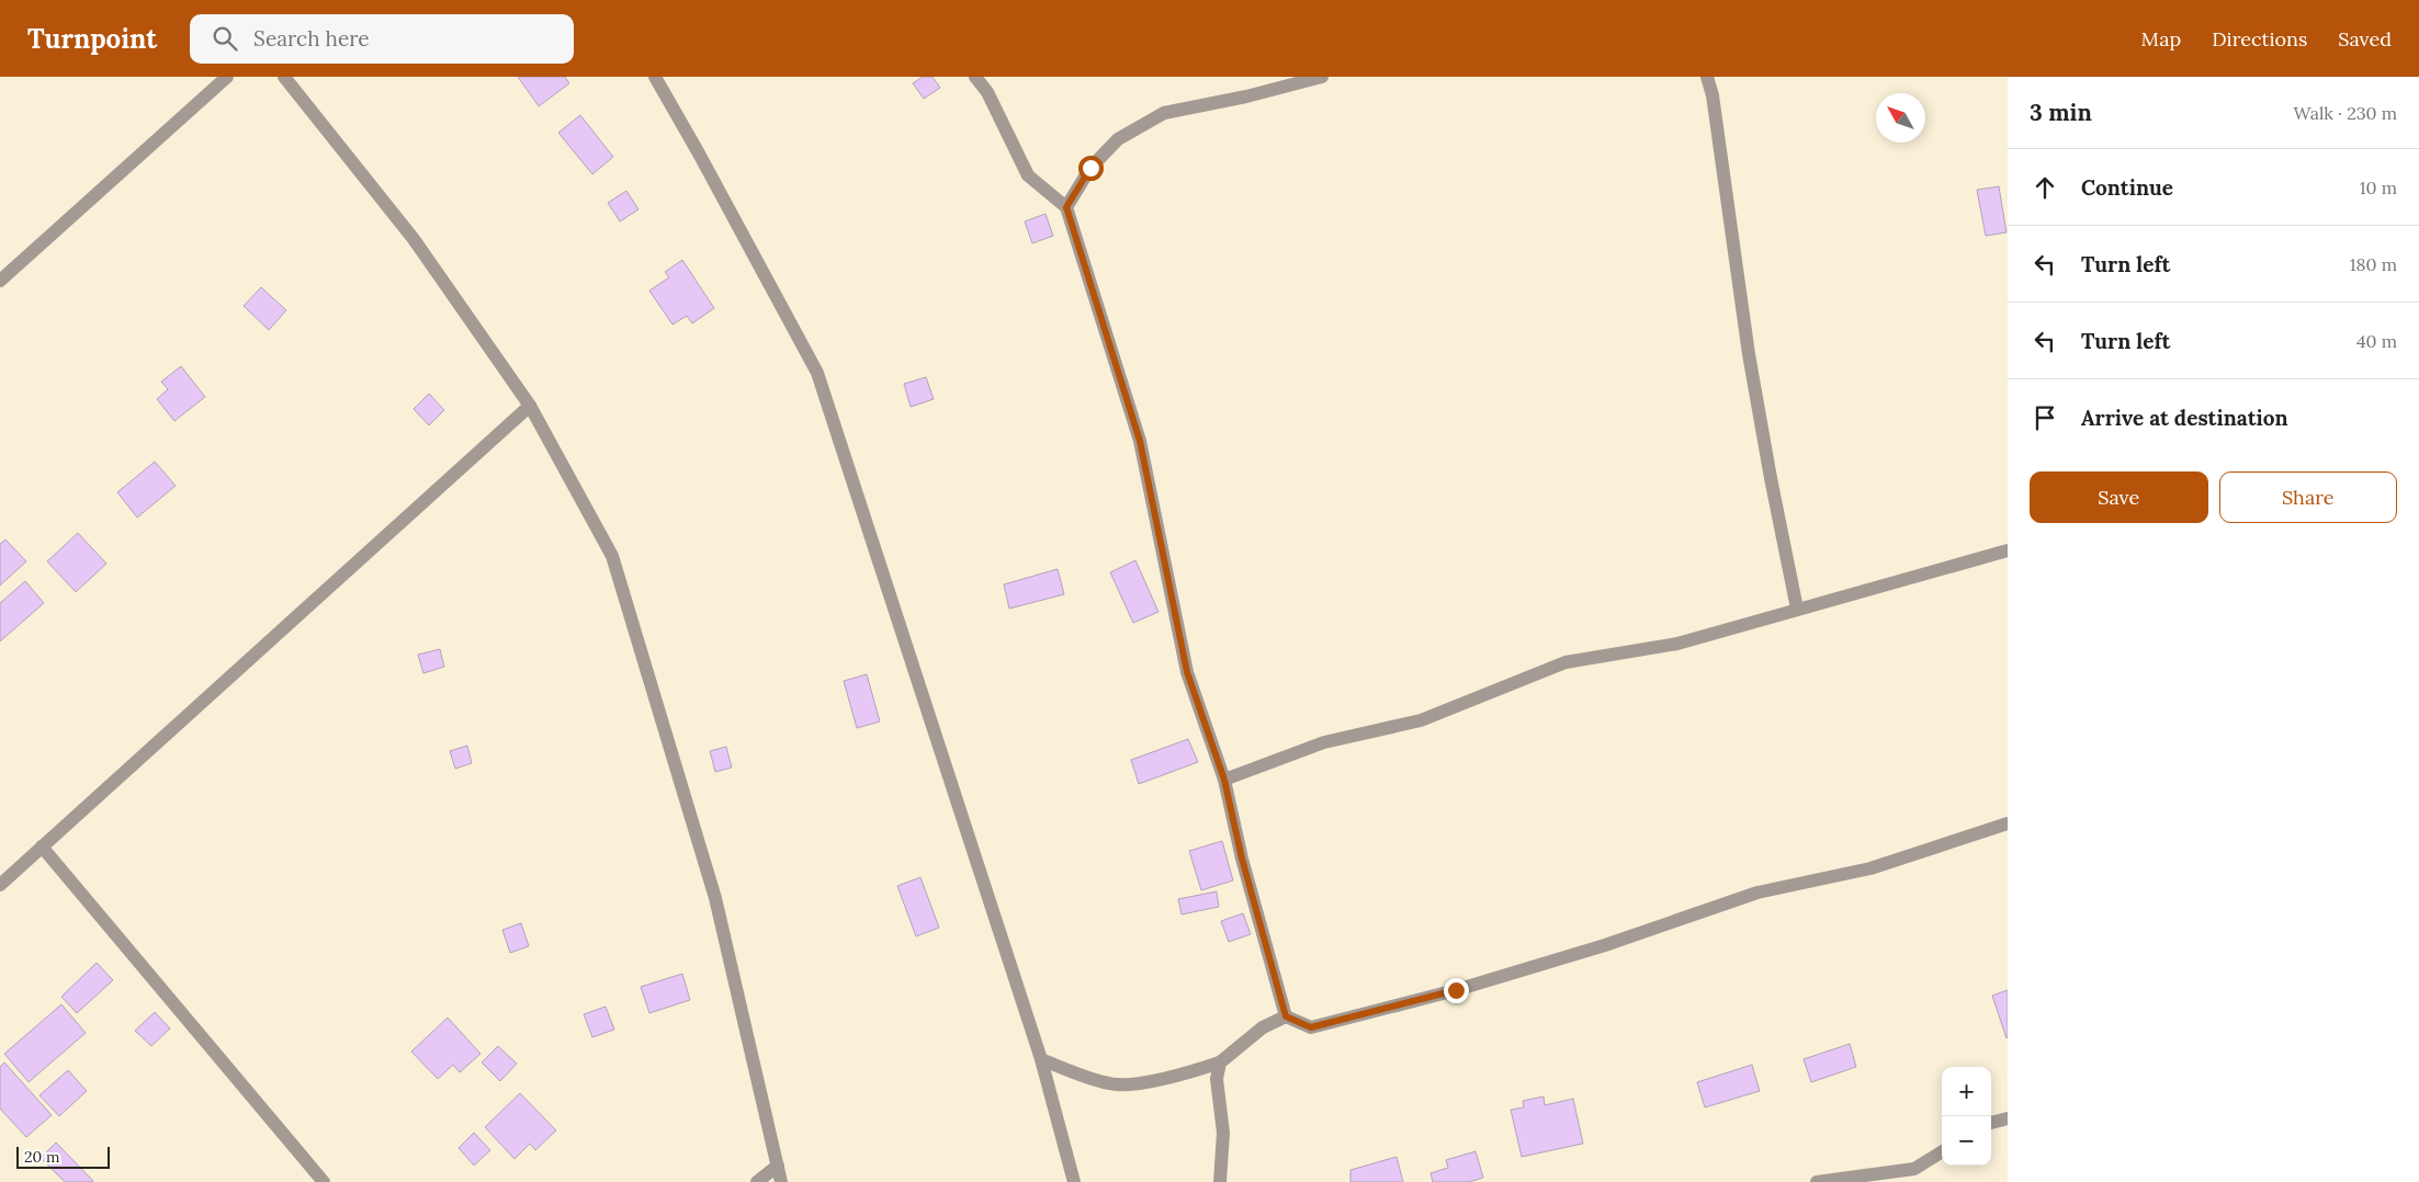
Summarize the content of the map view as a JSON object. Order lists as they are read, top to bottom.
{
  "scale_bar": "20 m",
  "north": "top left",
  "page": {
    "header": "Turnpoint",
    "search": "Search here",
    "nav": ["Map", "Directions", "Saved"],
    "heading": ["3 min", "Walk · 230 m"],
    "list": [
      ["Continue", "10 m"],
      ["Turn left", "180 m"],
      ["Turn left", "40 m"],
      "Arrive at destination"
    ],
    "buttons": ["Save", "Share"],
    "map_buttons": ["+", "−"],
    "scale": "20 m"
  }
}
